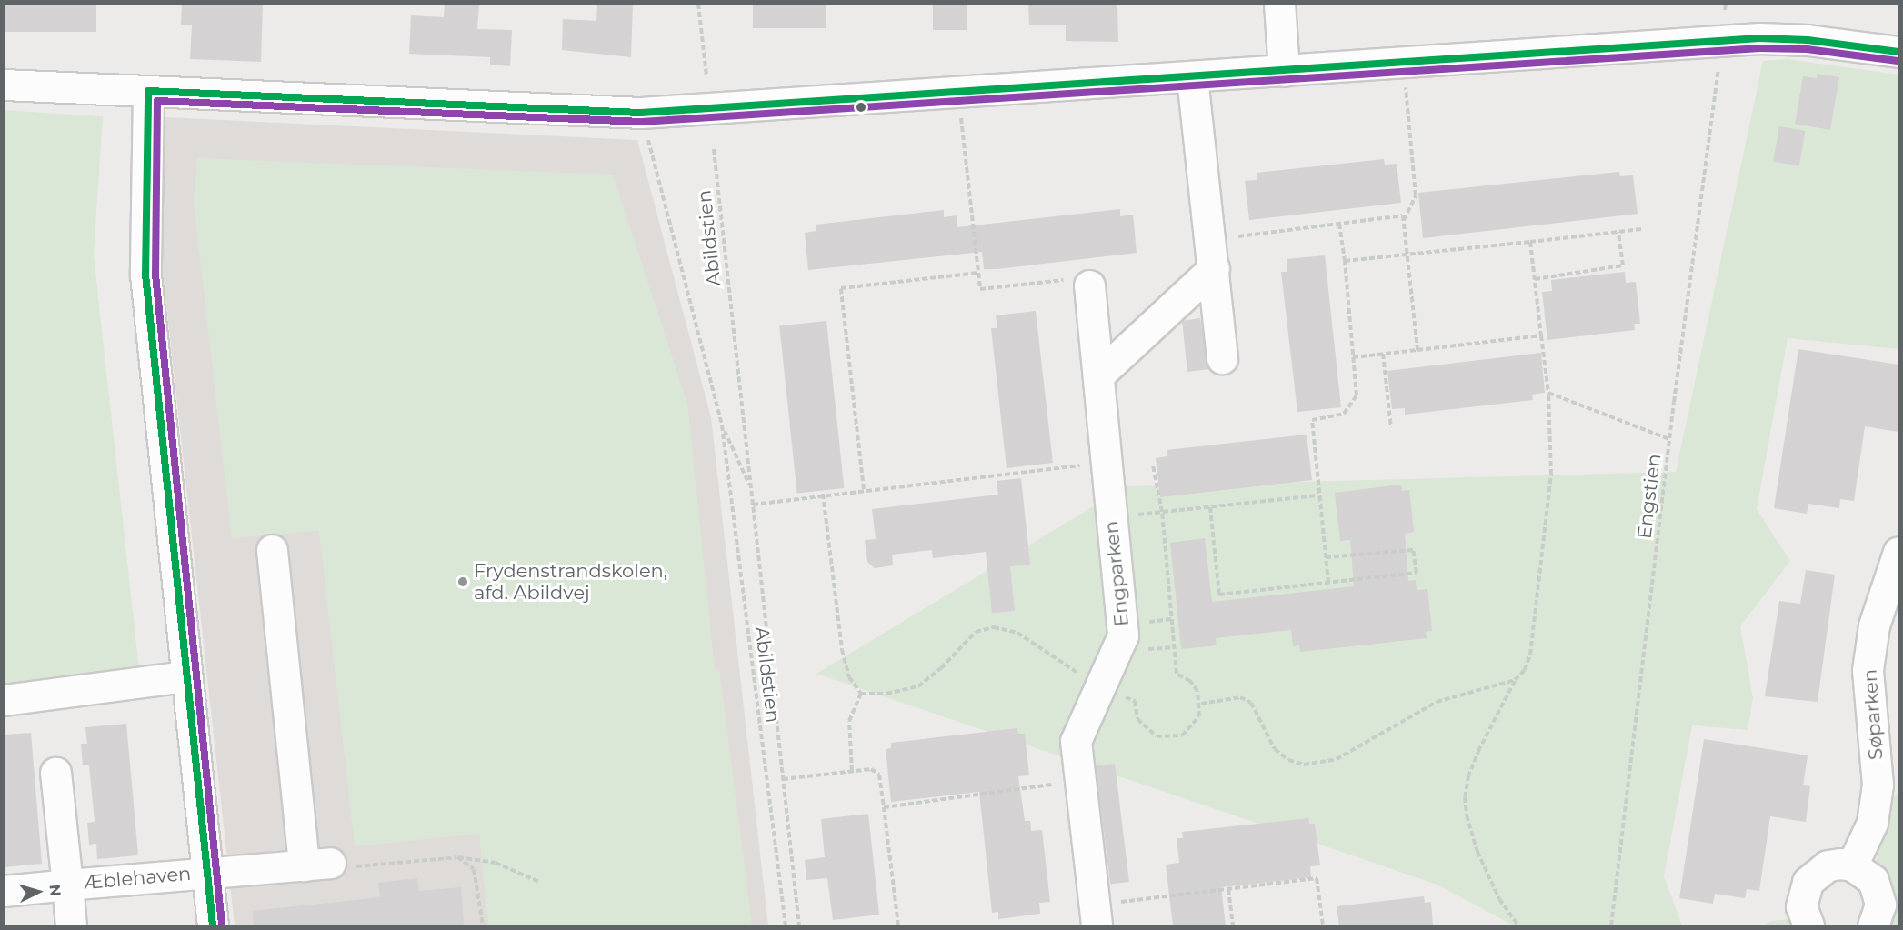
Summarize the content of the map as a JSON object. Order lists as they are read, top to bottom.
{
  "streets": {
    "street": ["Engparken", "Søparken", "Æblehaven"],
    "path": ["Abildstien", "Engstien"]
  },
  "places": ["Frydenstrandskolen, afd. Abildvej"],
  "north": "right"
}
